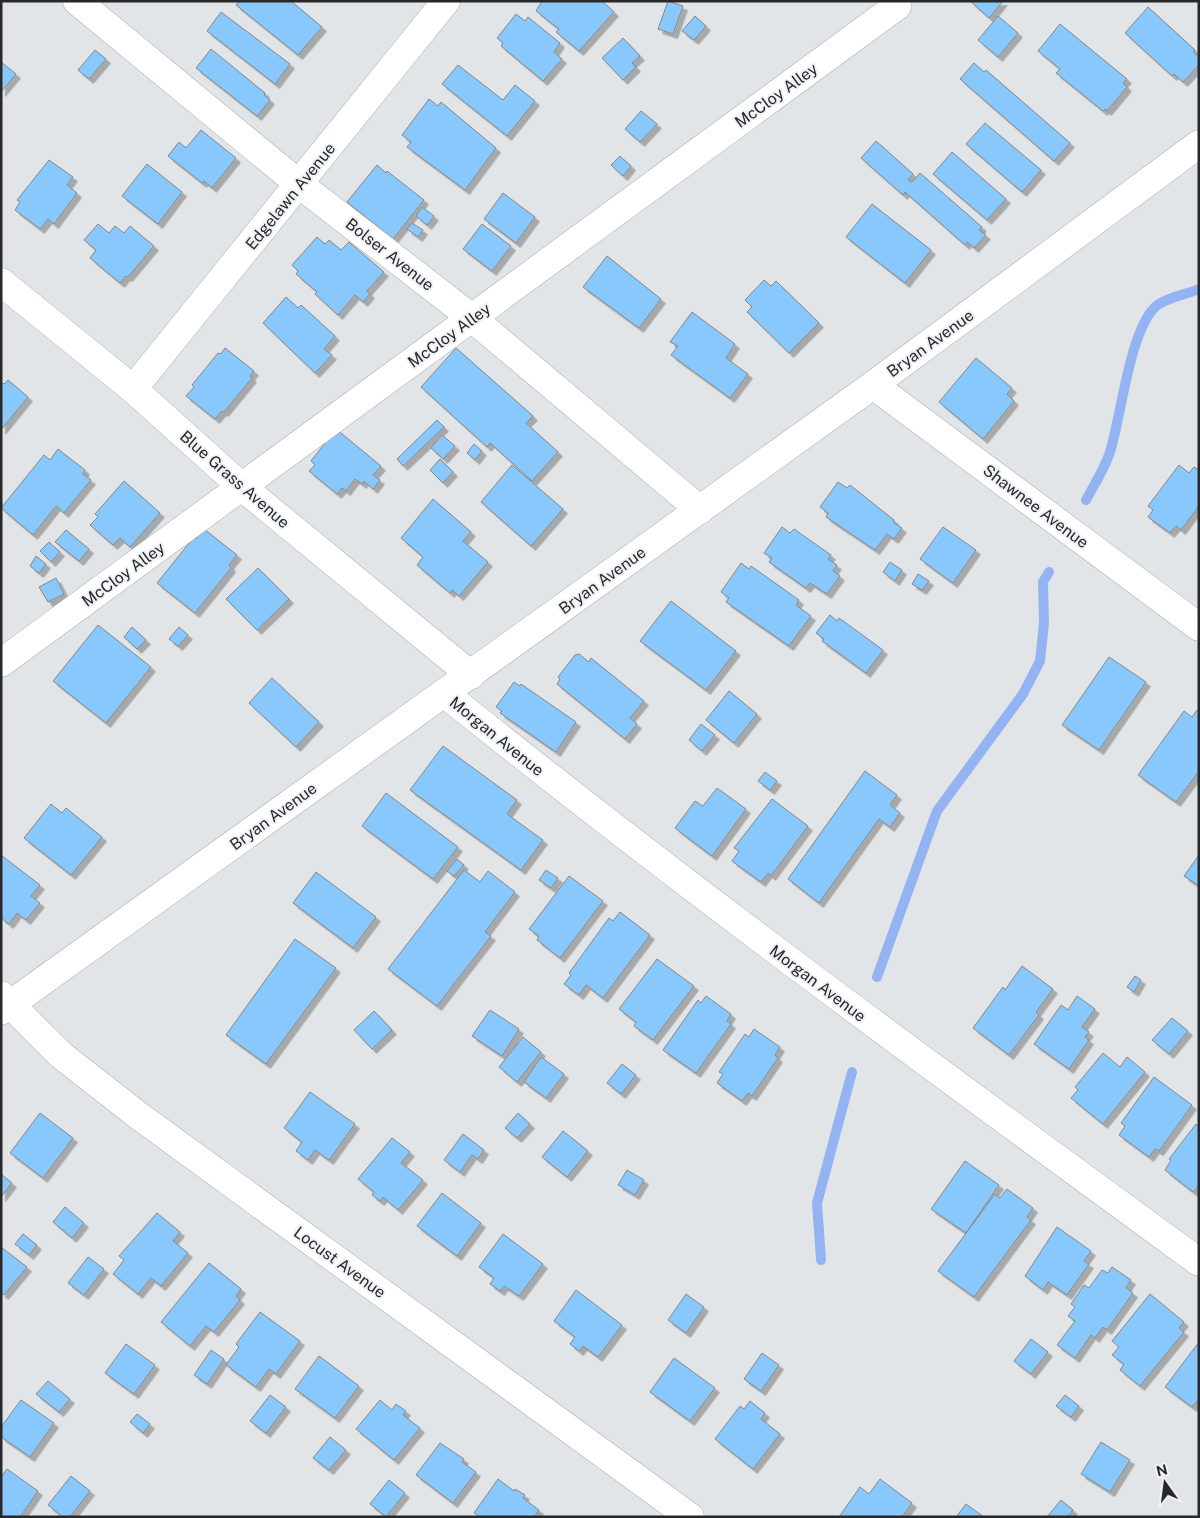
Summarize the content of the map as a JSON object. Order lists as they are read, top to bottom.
{
  "streets": {
    "street": [
      "McCloy Alley",
      "Edgelawn Avenue",
      "Bolser Avenue",
      "Bryan Avenue",
      "Blue Grass Avenue",
      "Shawnee Avenue",
      "Morgan Avenue",
      "Locust Avenue"
    ]
  },
  "crossings": [
    ["McCloy Alley", "Bolser Avenue"],
    ["McCloy Alley", "Blue Grass Avenue"],
    ["Edgelawn Avenue", "Bolser Avenue"],
    ["Edgelawn Avenue", "Blue Grass Avenue"],
    ["Bolser Avenue", "Bryan Avenue"],
    ["Bryan Avenue", "Blue Grass Avenue"],
    ["Bryan Avenue", "Shawnee Avenue"],
    ["Bryan Avenue", "Morgan Avenue"],
    ["Bryan Avenue", "Locust Avenue"]
  ],
  "north": "top"
}
